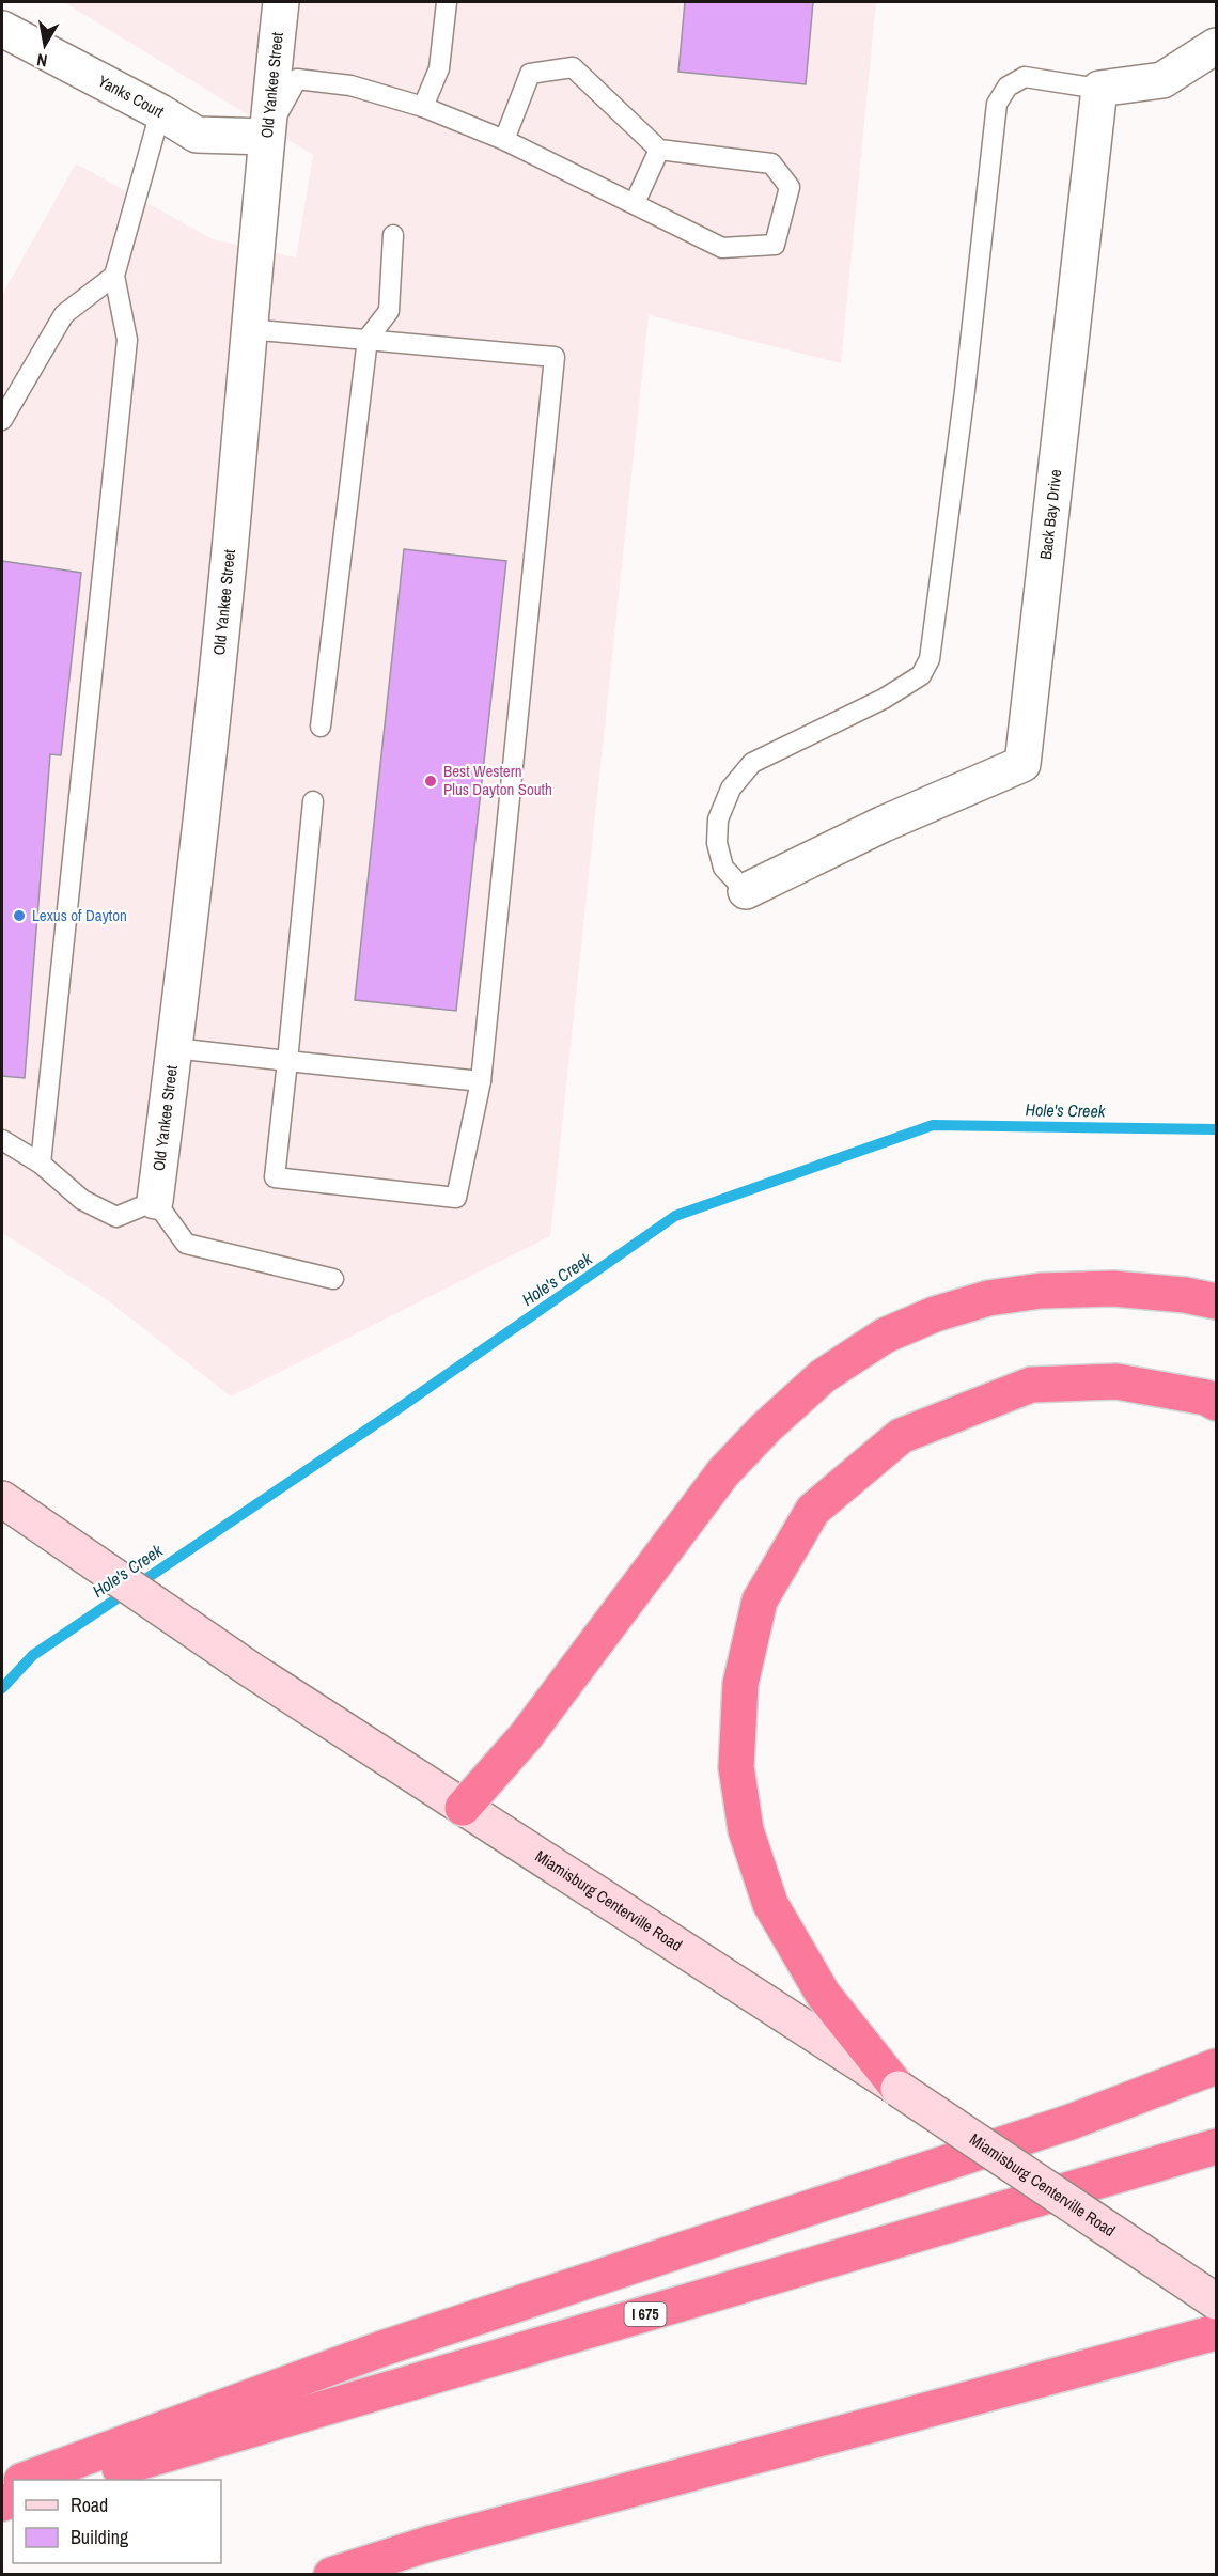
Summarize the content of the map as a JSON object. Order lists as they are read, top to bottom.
{
  "streets": {
    "highway": ["I 675"],
    "main road": ["Miamisburg Centerville Road"],
    "street": ["Old Yankee Street", "Yanks Court", "Back Bay Drive"]
  },
  "crossings": [
    ["Old Yankee Street", "Yanks Court"]
  ],
  "water": ["Hole's Creek"],
  "places": ["Best Western Plus Dayton South", "Lexus of Dayton"],
  "legend": ["Road", "Building"],
  "north": "bottom"
}
